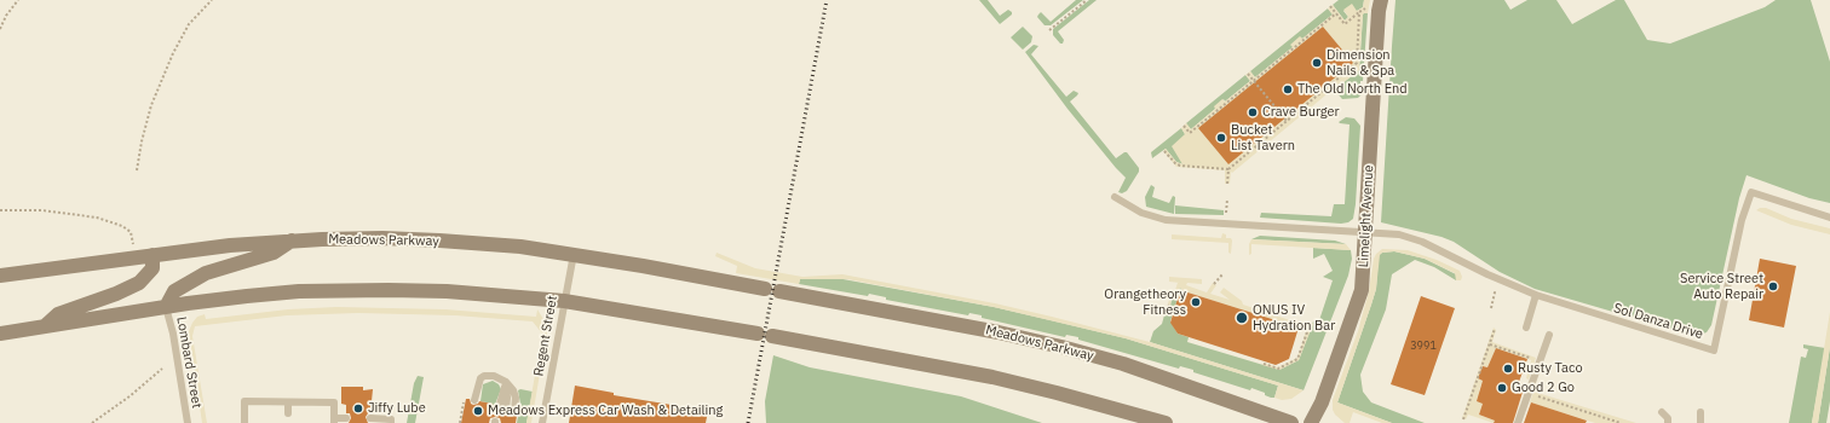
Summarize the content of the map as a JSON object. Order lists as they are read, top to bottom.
{
  "streets": {
    "main road": ["Limelight Avenue", "Meadows Parkway"],
    "lane": ["Sol Danza Drive", "Regent Street", "Lombard Street"]
  },
  "crossings": [
    ["Limelight Avenue", "Sol Danza Drive"],
    ["Meadows Parkway", "Regent Street"]
  ],
  "places": [
    "Dimension Nails & Spa",
    "The Old North End",
    "Crave Burger",
    "Bucket List Tavern",
    "Service Street Auto Repair",
    "Orangetheory Fitness",
    "ONUS IV Hydration Bar",
    "Rusty Taco",
    "Good 2 Go",
    "Jiffy Lube",
    "Meadows Express Car Wash & Detailing"
  ],
  "house_numbers": ["3991"]
}
